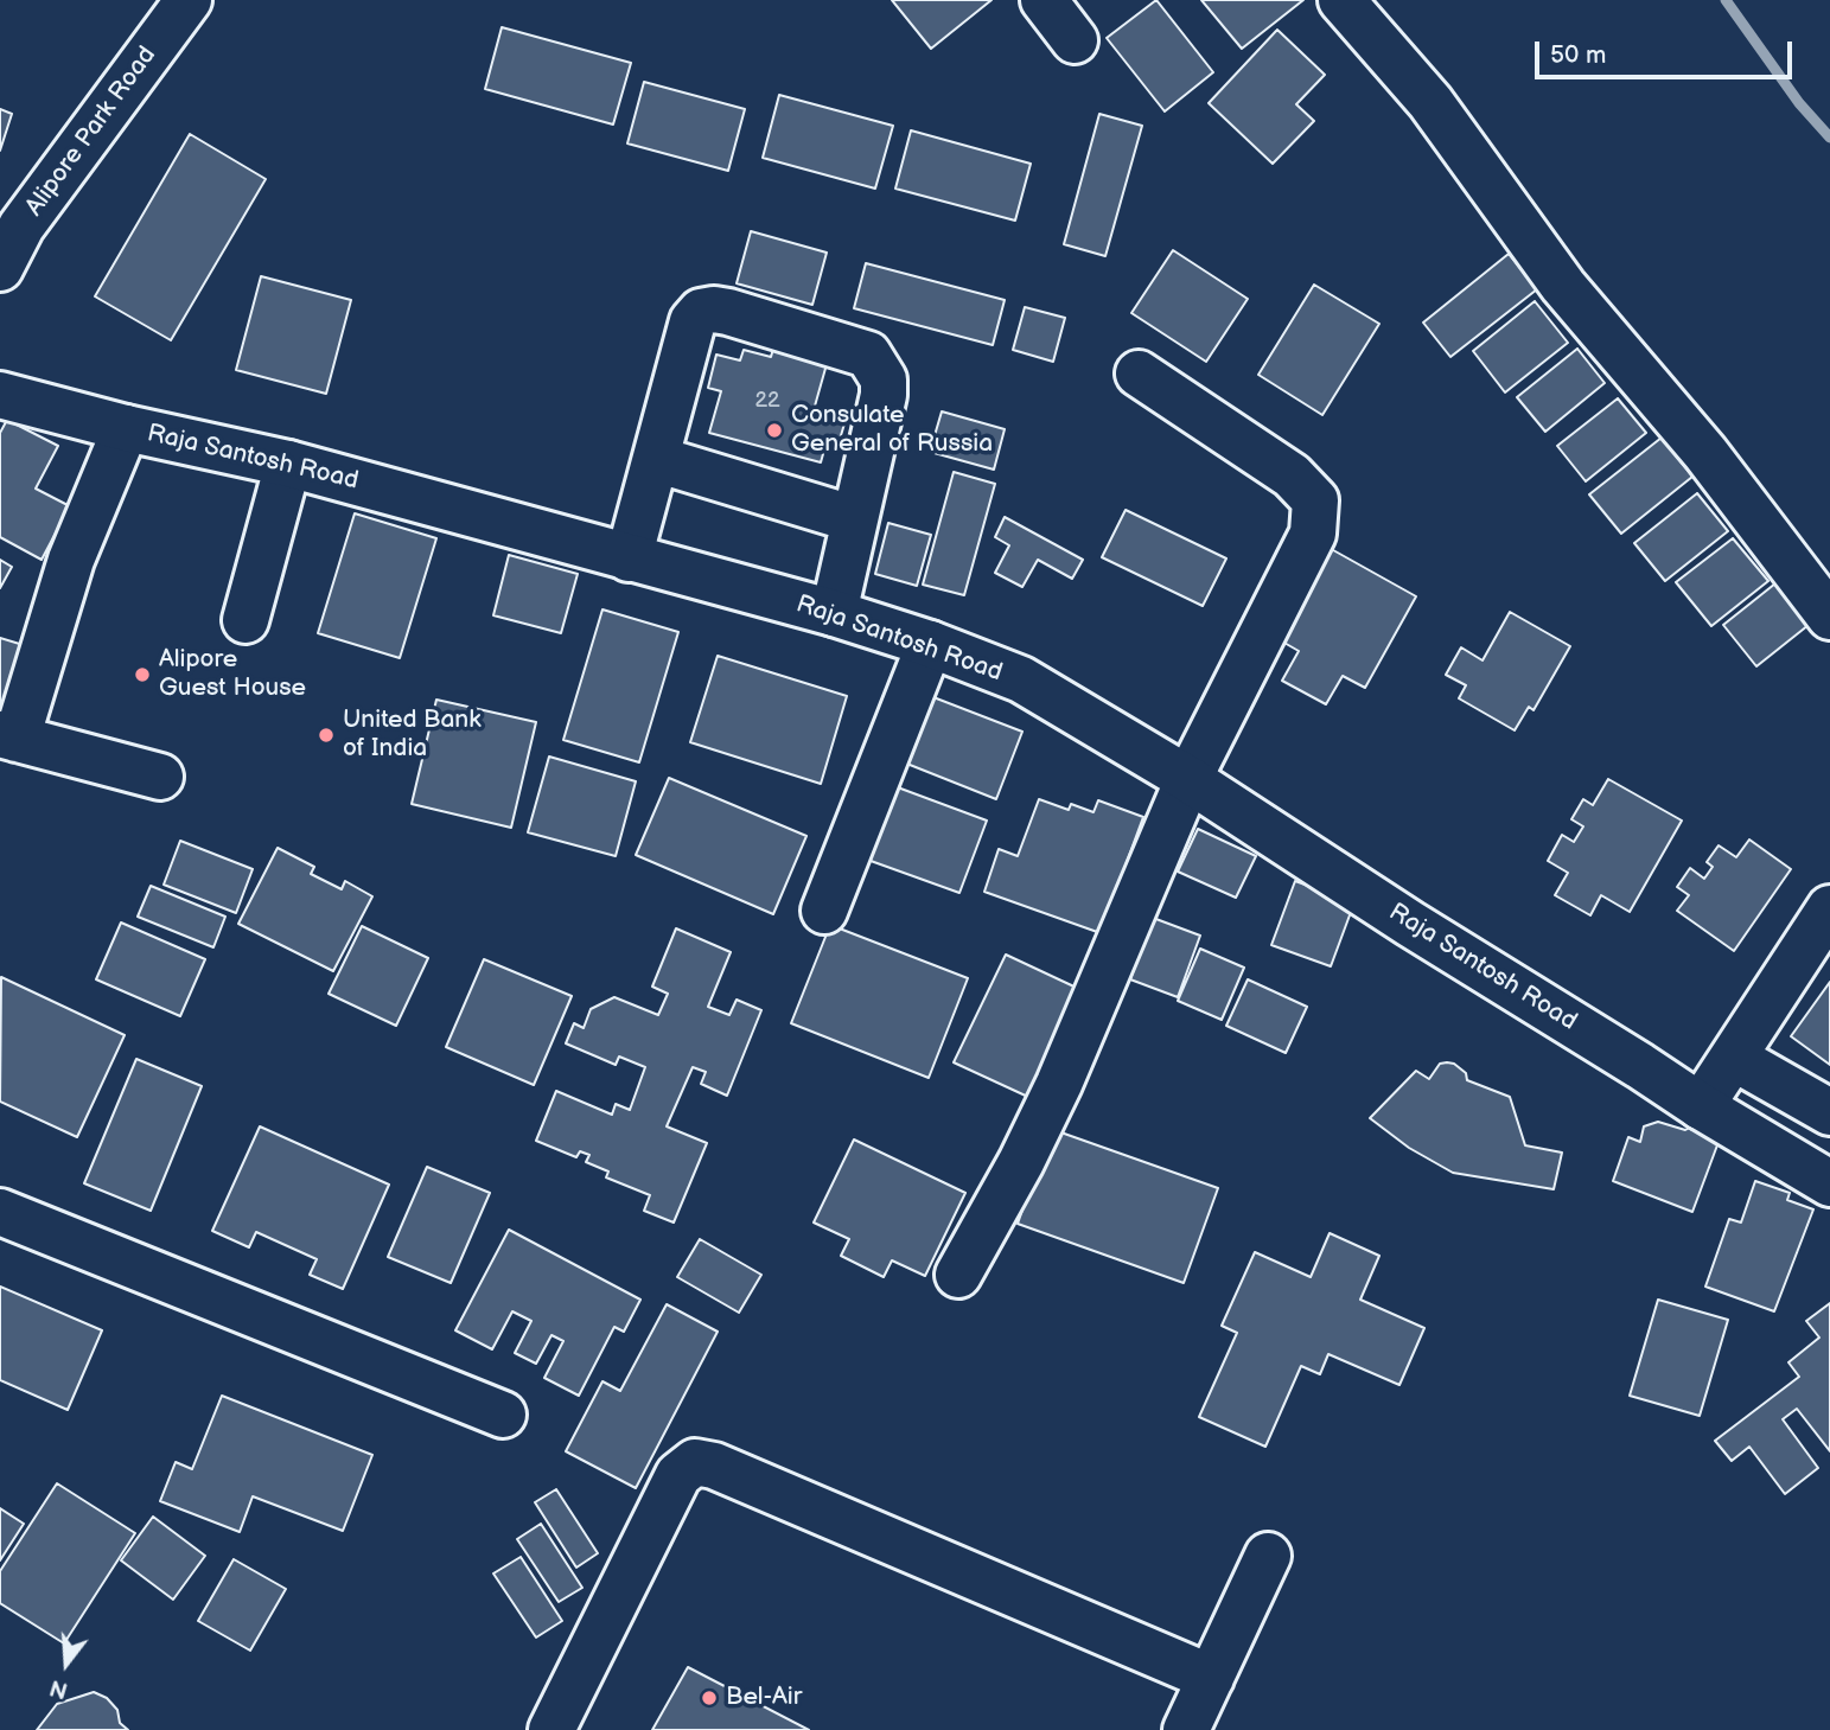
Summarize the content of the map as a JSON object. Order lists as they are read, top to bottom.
{
  "streets": {
    "street": ["Alipore Park Road", "Raja Santosh Road"]
  },
  "places": [
    "Consulate General of Russia",
    "Alipore Guest House",
    "United Bank of India",
    "Bel-Air"
  ],
  "house_numbers": ["22"],
  "scale_bar": "50 m",
  "north": "bottom"
}
